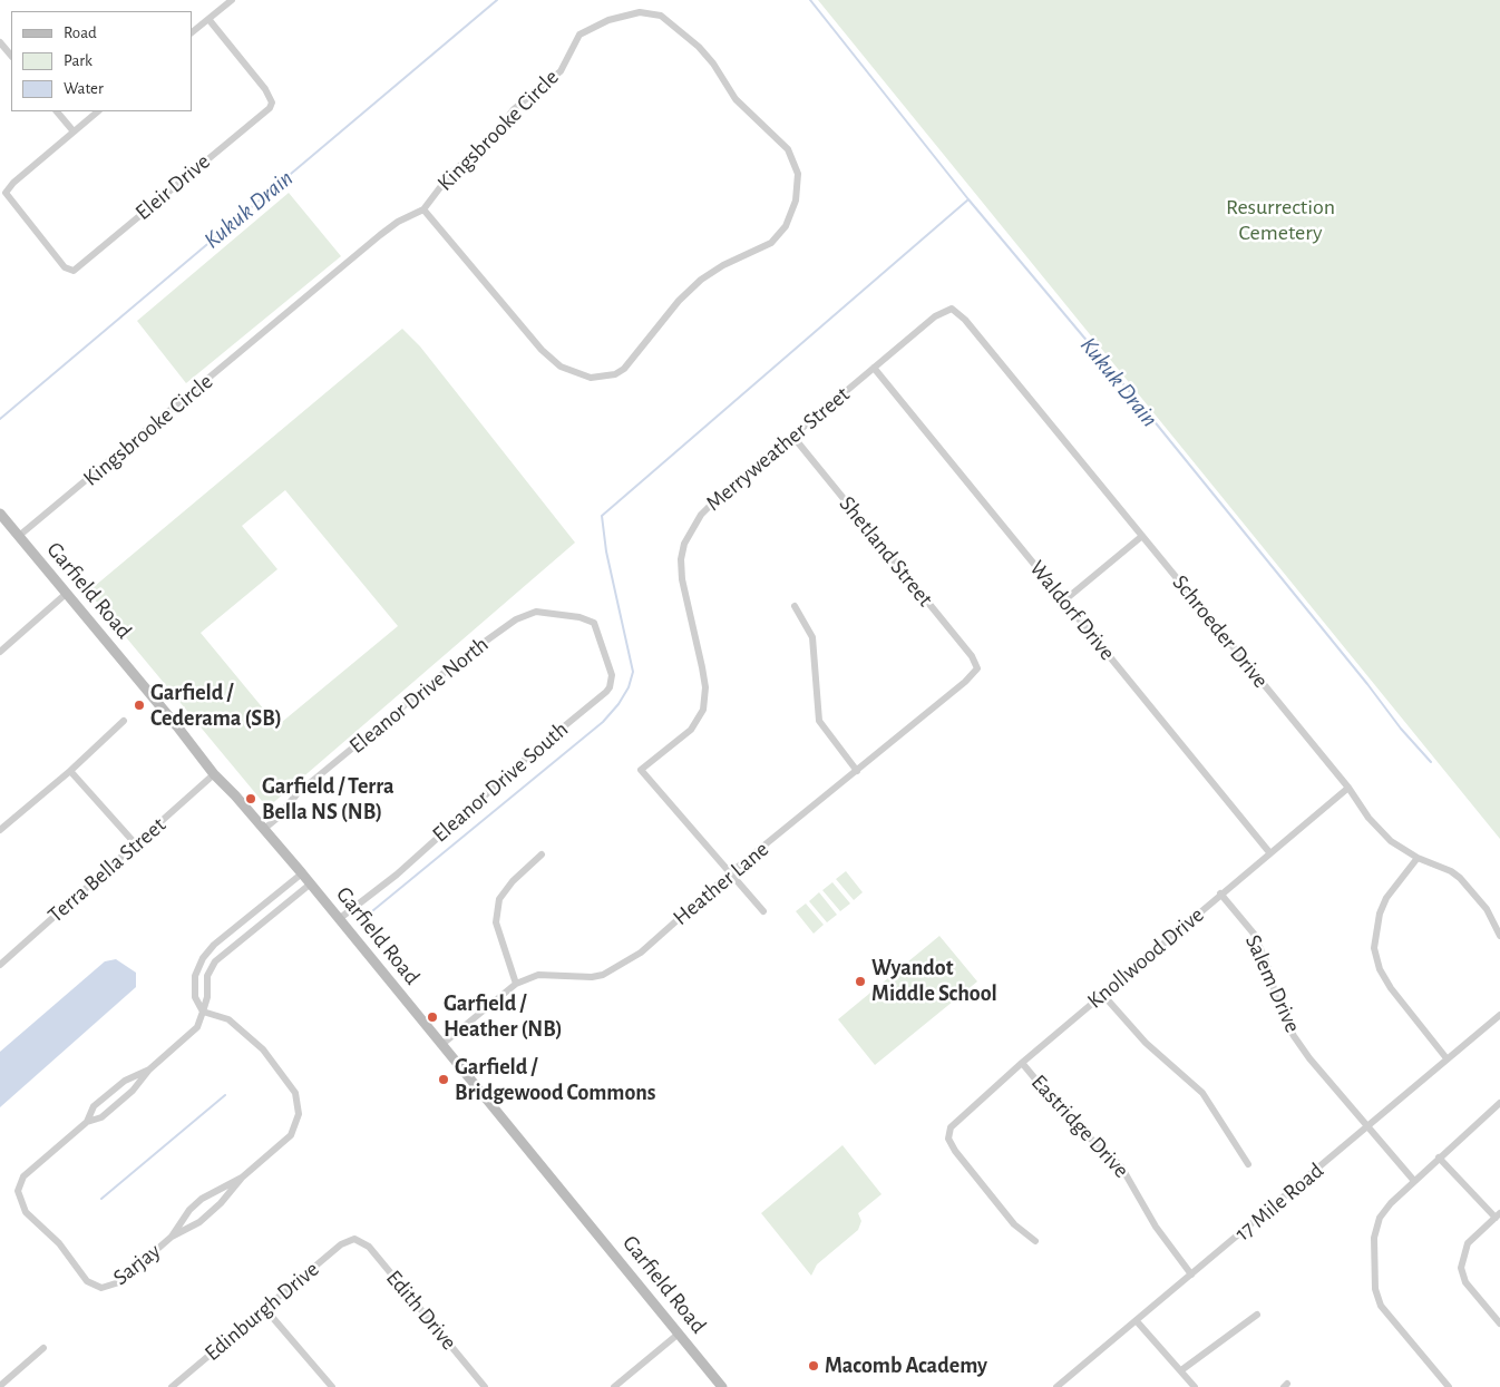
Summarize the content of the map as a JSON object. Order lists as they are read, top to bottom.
{
  "streets": {
    "main road": ["Garfield Road"],
    "street": [
      "Kingsbrooke Circle",
      "Eleir Drive",
      "Merryweather Street",
      "Shetland Street",
      "Waldorf Drive",
      "Schroeder Drive",
      "Eleanor Drive North",
      "Eleanor Drive South",
      "Terra Bella Street",
      "Heather Lane",
      "Knollwood Drive",
      "Salem Drive",
      "Eastridge Drive",
      "17 Mile Road",
      "Sarjay",
      "Edith Drive",
      "Edinburgh Drive"
    ]
  },
  "crossings": [
    ["Kingsbrooke Circle", "Garfield Road"],
    ["Merryweather Street", "Shetland Street"],
    ["Merryweather Street", "Waldorf Drive"],
    ["Merryweather Street", "Schroeder Drive"],
    ["Merryweather Street", "Heather Lane"],
    ["Shetland Street", "Heather Lane"],
    ["Garfield Road", "Eleanor Drive North"],
    ["Garfield Road", "Eleanor Drive South"],
    ["Garfield Road", "Terra Bella Street"],
    ["Garfield Road", "Heather Lane"],
    ["Waldorf Drive", "Knollwood Drive"],
    ["Schroeder Drive", "Knollwood Drive"],
    ["Eleanor Drive North", "Eleanor Drive South"],
    ["Knollwood Drive", "Salem Drive"],
    ["Knollwood Drive", "Eastridge Drive"],
    ["Salem Drive", "17 Mile Road"],
    ["Eastridge Drive", "17 Mile Road"],
    ["Edith Drive", "Edinburgh Drive"]
  ],
  "water": ["Kukuk Drain"],
  "parks": ["Resurrection Cemetery"],
  "places": [
    "Garfield / Cederama (SB)",
    "Garfield / Terra Bella NS (NB)",
    "Wyandot Middle School",
    "Garfield / Heather (NB)",
    "Garfield / Bridgewood Commons",
    "Macomb Academy"
  ],
  "legend": ["Road", "Park", "Water"]
}
